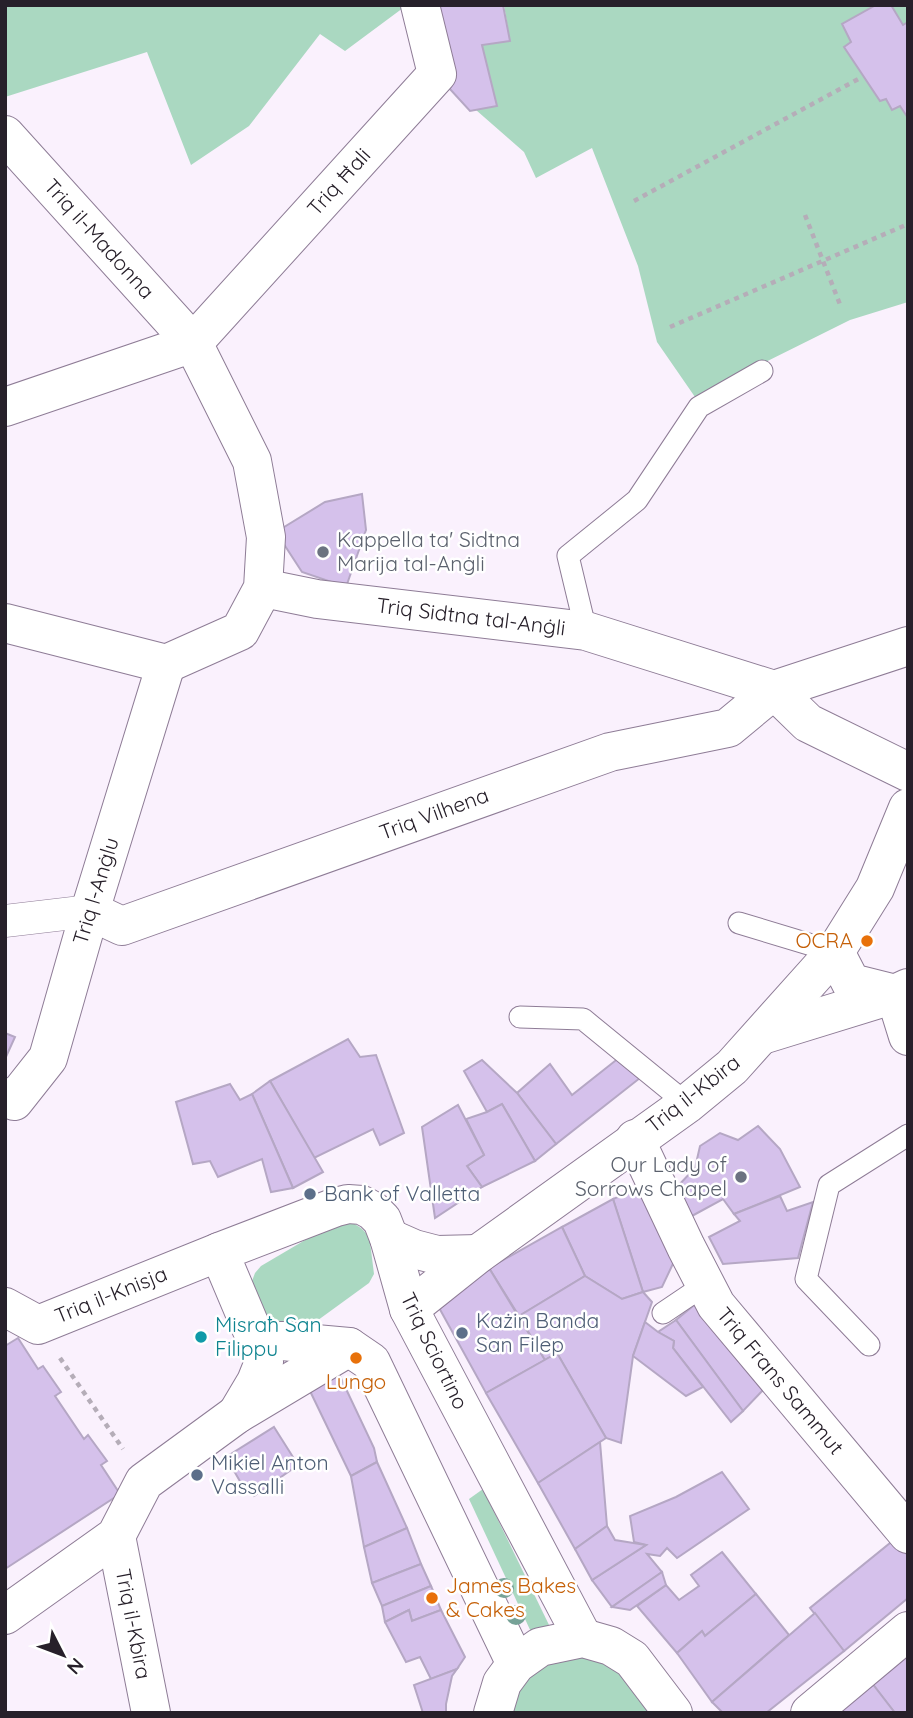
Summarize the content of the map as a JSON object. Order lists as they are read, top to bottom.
{
  "streets": {
    "street": [
      "Triq Ħali",
      "Triq il-Madonna",
      "Triq Sidtna tal-Anġli",
      "Triq Vilhena",
      "Triq l-Anġlu",
      "Triq il-Kbira",
      "Triq il-Knisja",
      "Triq Sciortino",
      "Triq Frans Sammut"
    ]
  },
  "crossings": [
    ["Triq Ħali", "Triq il-Madonna"],
    ["Triq Sidtna tal-Anġli", "Triq Vilhena"],
    ["Triq Vilhena", "Triq l-Anġlu"],
    ["Triq il-Kbira", "Triq Sciortino"],
    ["Triq il-Kbira", "Triq Frans Sammut"],
    ["Triq il-Knisja", "Triq Sciortino"]
  ],
  "places": [
    "Kappella ta' Sidtna Marija tal-Anġli",
    "OCRA",
    "Our Lady of Sorrows Chapel",
    "Bank of Valletta",
    "Każin Banda San Filep",
    "Misraħ San Filippu",
    "Lungo",
    "Mikiel Anton Vassalli",
    "James Bakes & Cakes"
  ],
  "north": "bottom right"
}
